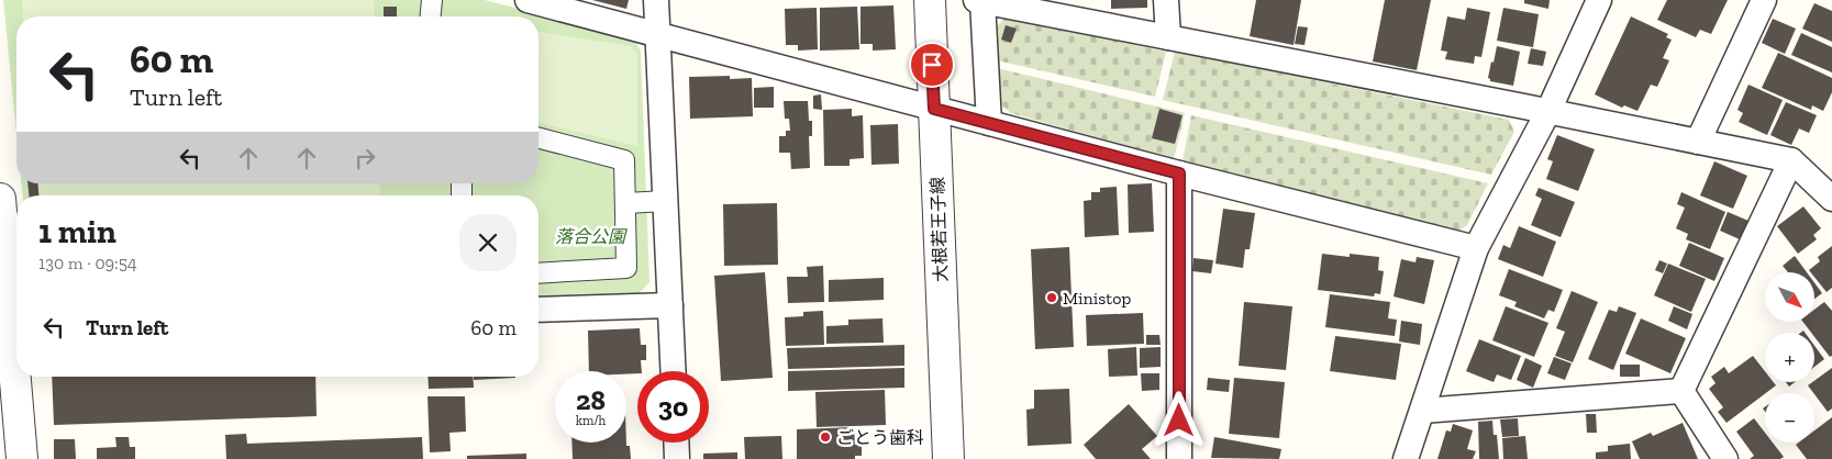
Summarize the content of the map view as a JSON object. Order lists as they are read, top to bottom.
{
  "streets": {
    "street": ["大根若王子線"]
  },
  "parks": ["落合公園"],
  "places": ["Ministop", "ごとう歯科"],
  "north": "bottom right",
  "page": {
    "turn": ["60 m", "Turn left"],
    "heading": ["1 min", "130 m · 09:54"],
    "map_buttons": ["+", "−"],
    "list": [
      {
        "name": "Turn left",
        "value": "60 m"
      }
    ],
    "speed": "28 km/h",
    "limit": "30"
  }
}
